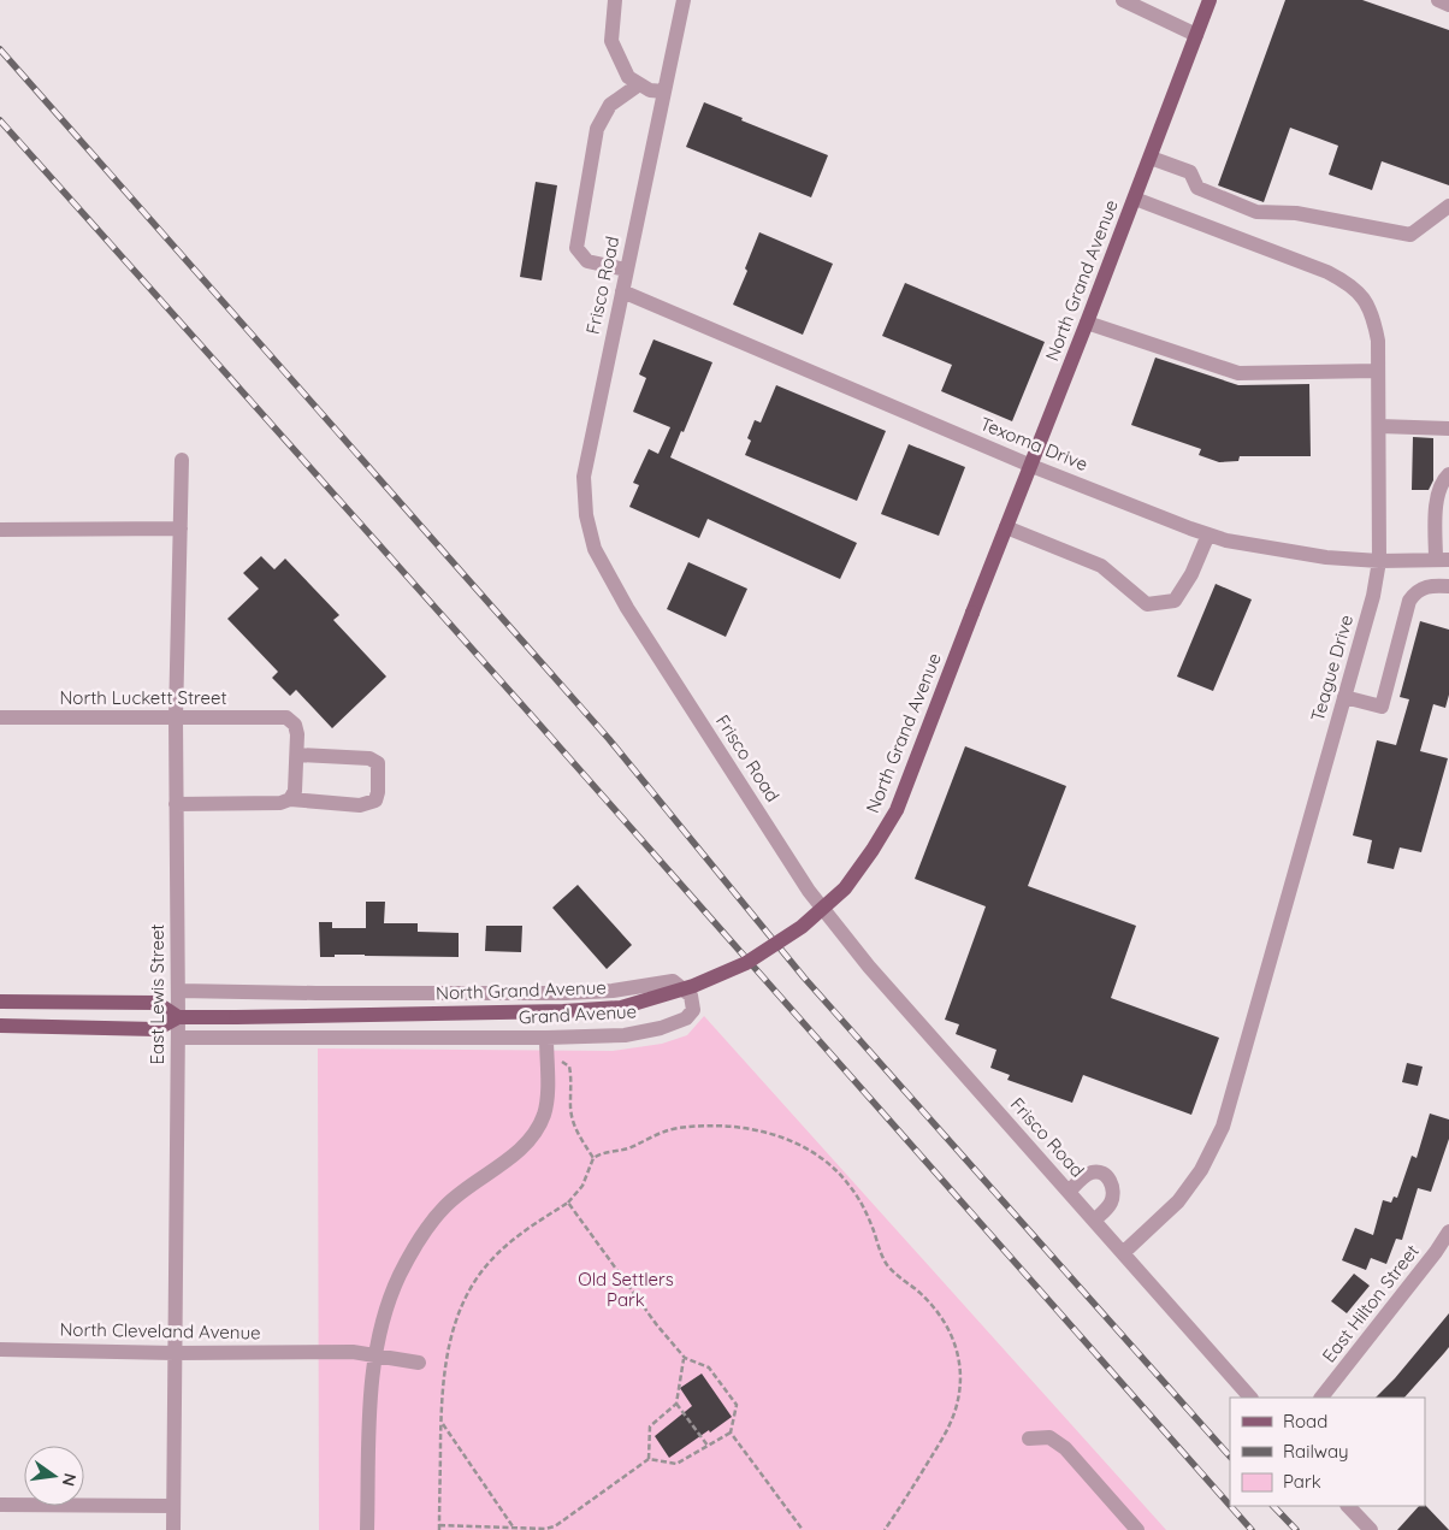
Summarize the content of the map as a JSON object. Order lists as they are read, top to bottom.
{
  "streets": {
    "main road": ["North Grand Avenue"],
    "street": [
      "Frisco Road",
      "Texoma Drive",
      "Teague Drive",
      "North Luckett Street",
      "East Lewis Street",
      "Grand Avenue",
      "East Hilton Street",
      "North Cleveland Avenue"
    ]
  },
  "crossings": [
    ["North Grand Avenue", "Texoma Drive"],
    ["North Grand Avenue", "Teague Drive"],
    ["North Grand Avenue", "East Lewis Street"],
    ["Frisco Road", "Texoma Drive"],
    ["Frisco Road", "Teague Drive"],
    ["Texoma Drive", "Teague Drive"],
    ["North Luckett Street", "East Lewis Street"],
    ["East Lewis Street", "Grand Avenue"],
    ["East Lewis Street", "North Cleveland Avenue"]
  ],
  "parks": ["Old Settlers Park"],
  "legend": ["Road", "Railway", "Park"],
  "north": "right"
}
